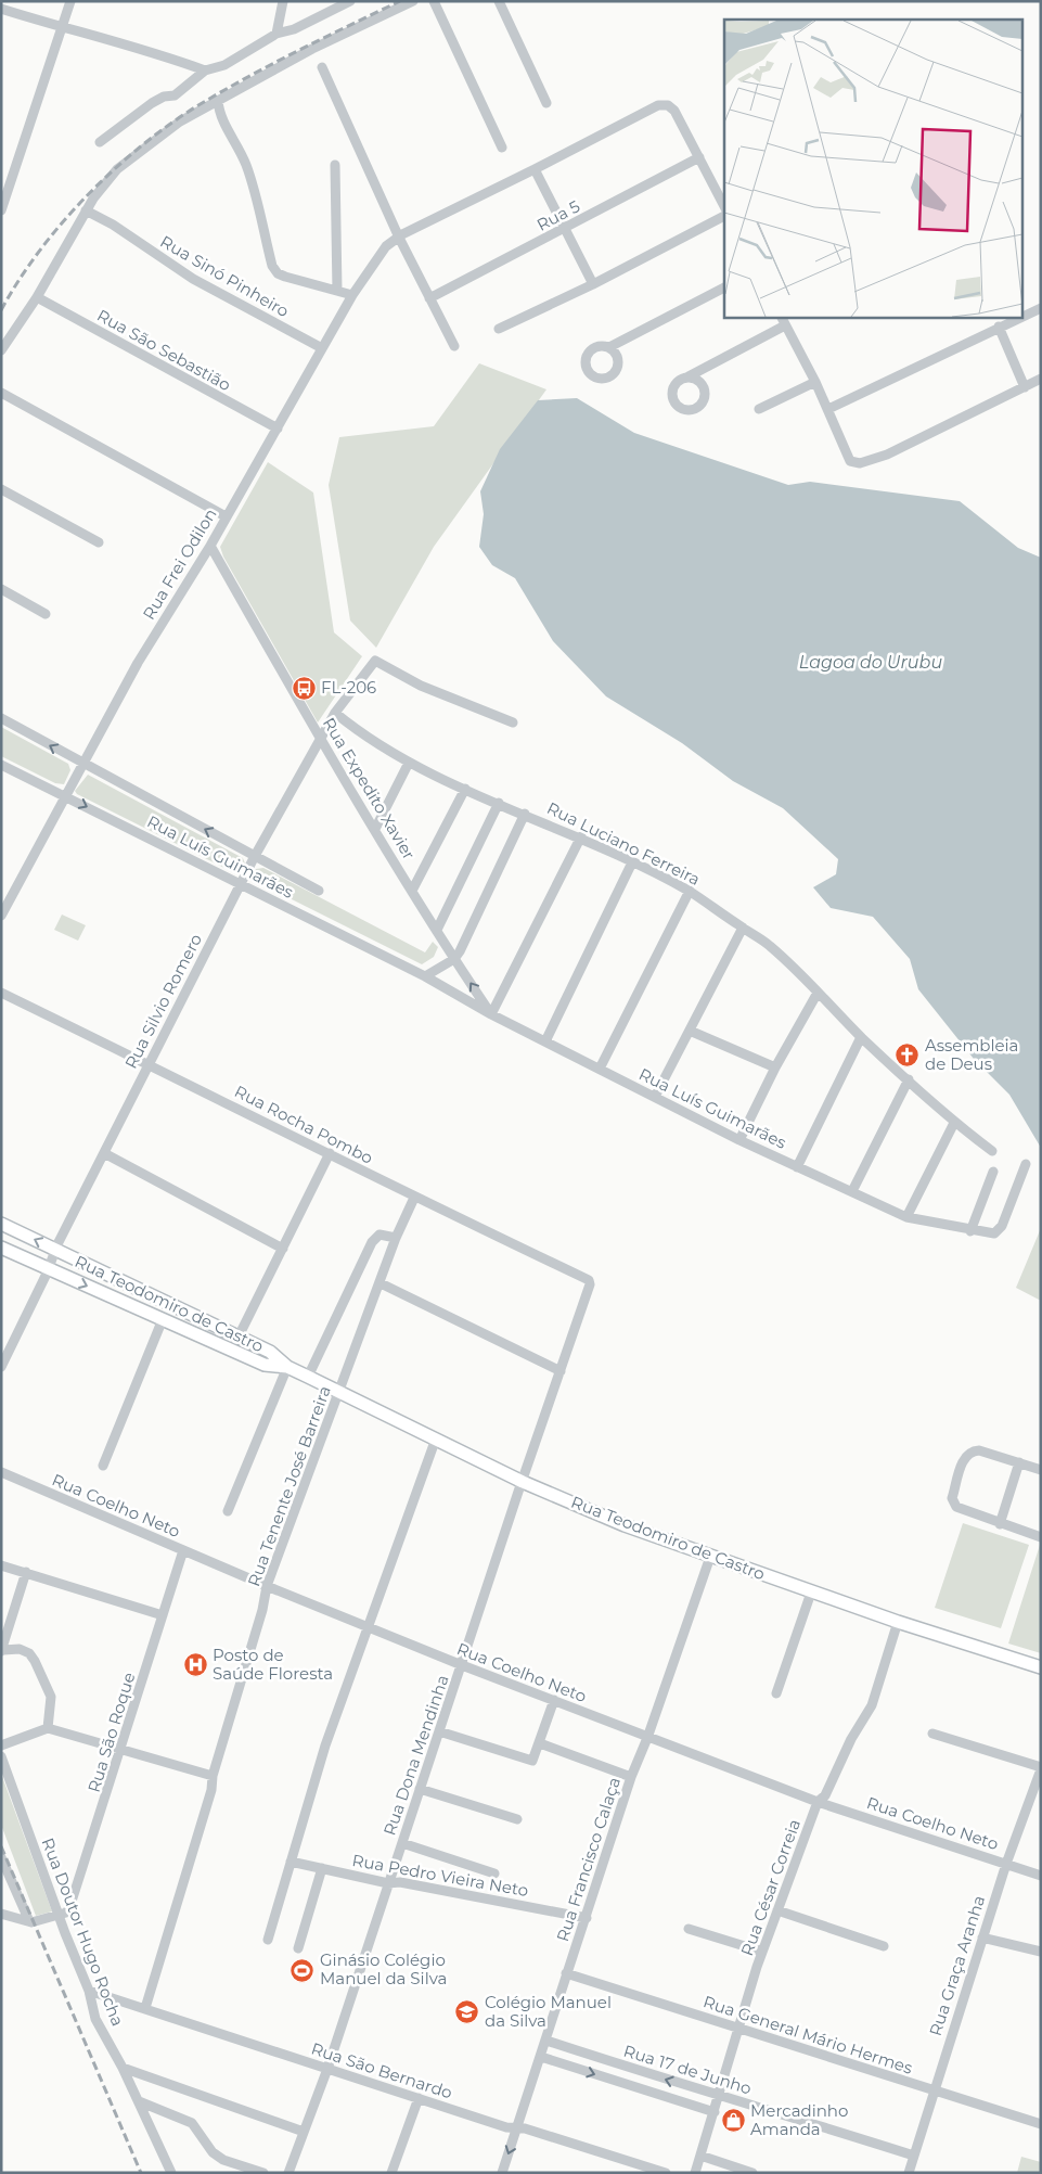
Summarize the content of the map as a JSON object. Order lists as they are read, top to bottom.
{
  "streets": {
    "street": [
      "Rua 5",
      "Rua Sinó Pinheiro",
      "Rua São Sebastião",
      "Rua Frei Odilon",
      "Rua Expedito Xavier",
      "Rua Luciano Ferreira",
      "Rua Luís Guimarães",
      "Rua Silvio Romero",
      "Rua Rocha Pombo",
      "Rua Teodomiro de Castro",
      "Rua Tenente José Barreira",
      "Rua Coelho Neto",
      "Rua São Roque",
      "Rua Dona Mendinha",
      "Rua Francisco Calaça",
      "Rua Pedro Vieira Neto",
      "Rua César Correia",
      "Rua Doutor Hugo Rocha",
      "Rua Graça Aranha",
      "Rua General Mário Hermes",
      "Rua 17 de Junho",
      "Rua São Bernardo"
    ]
  },
  "crossings": [
    ["Rua 5", "Rua Frei Odilon"],
    ["Rua Sinó Pinheiro", "Rua Frei Odilon"],
    ["Rua São Sebastião", "Rua Frei Odilon"],
    ["Rua Frei Odilon", "Rua Expedito Xavier"],
    ["Rua Frei Odilon", "Rua Luís Guimarães"],
    ["Rua Expedito Xavier", "Rua Luís Guimarães"],
    ["Rua Expedito Xavier", "Rua Silvio Romero"],
    ["Rua Luciano Ferreira", "Rua Silvio Romero"],
    ["Rua Luís Guimarães", "Rua Silvio Romero"],
    ["Rua Silvio Romero", "Rua Rocha Pombo"],
    ["Rua Silvio Romero", "Rua Teodomiro de Castro"],
    ["Rua Rocha Pombo", "Rua Tenente José Barreira"],
    ["Rua Rocha Pombo", "Rua Dona Mendinha"],
    ["Rua Teodomiro de Castro", "Rua Tenente José Barreira"],
    ["Rua Teodomiro de Castro", "Rua Dona Mendinha"],
    ["Rua Teodomiro de Castro", "Rua Francisco Calaça"],
    ["Rua Teodomiro de Castro", "Rua César Correia"],
    ["Rua Tenente José Barreira", "Rua Coelho Neto"],
    ["Rua Tenente José Barreira", "Rua São Bernardo"],
    ["Rua Coelho Neto", "Rua São Roque"],
    ["Rua Coelho Neto", "Rua Dona Mendinha"],
    ["Rua Coelho Neto", "Rua Francisco Calaça"],
    ["Rua Coelho Neto", "Rua César Correia"],
    ["Rua Coelho Neto", "Rua Graça Aranha"],
    ["Rua São Roque", "Rua Doutor Hugo Rocha"],
    ["Rua Dona Mendinha", "Rua Pedro Vieira Neto"],
    ["Rua Dona Mendinha", "Rua São Bernardo"],
    ["Rua Francisco Calaça", "Rua Pedro Vieira Neto"],
    ["Rua Francisco Calaça", "Rua General Mário Hermes"],
    ["Rua Francisco Calaça", "Rua 17 de Junho"],
    ["Rua Francisco Calaça", "Rua São Bernardo"],
    ["Rua César Correia", "Rua General Mário Hermes"],
    ["Rua César Correia", "Rua 17 de Junho"],
    ["Rua Doutor Hugo Rocha", "Rua São Bernardo"],
    ["Rua Graça Aranha", "Rua General Mário Hermes"],
    ["Rua Graça Aranha", "Rua 17 de Junho"]
  ],
  "water": ["Lagoa do Urubu"],
  "places": {
    "bus stop": ["FL-206"],
    "church": ["Assembleia de Deus"],
    "hospital": ["Posto de Saúde Floresta"],
    "sports": ["Ginásio Colégio Manuel da Silva"],
    "school or university": ["Colégio Manuel da Silva"],
    "shop": ["Mercadinho Amanda"]
  }
}
